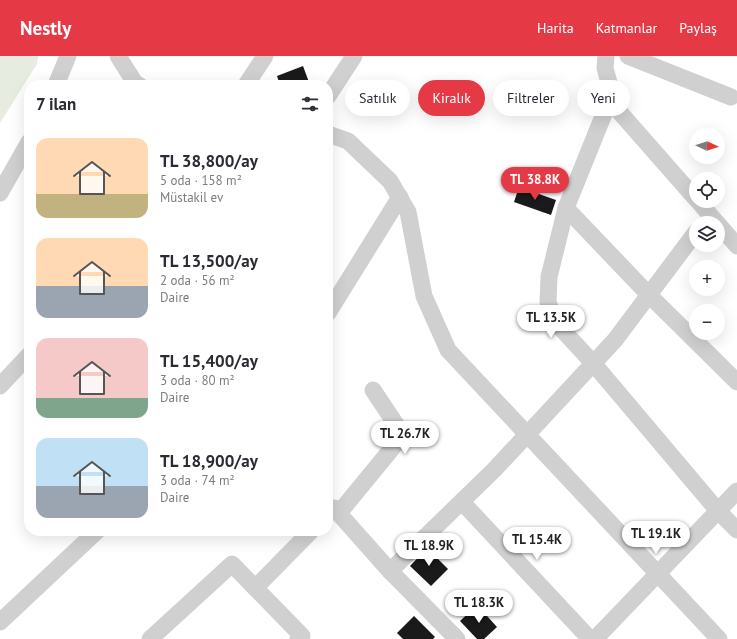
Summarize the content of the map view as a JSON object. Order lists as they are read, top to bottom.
{
  "north": "right",
  "page": {
    "header": "Nestly",
    "nav": ["Harita", "Katmanlar", "Paylaş"],
    "chip": [
      "Satılık",
      "Kiralık",
      "Filtreler",
      "Yeni"
    ],
    "heading": "7 ilan",
    "map_buttons": ["+", "−"],
    "list": [
      {
        "name": "TL 38,800/ay",
        "note": "5 oda · 158 m² · Müstakil ev"
      },
      {
        "name": "TL 13,500/ay",
        "note": "2 oda · 56 m² · Daire"
      },
      {
        "name": "TL 15,400/ay",
        "note": "3 oda · 80 m² · Daire"
      },
      {
        "name": "TL 18,900/ay",
        "note": "3 oda · 74 m² · Daire"
      }
    ],
    "price": [
      "TL 38.8K",
      "TL 13.5K",
      "TL 26.7K",
      "TL 19.1K",
      "TL 15.4K",
      "TL 18.9K",
      "TL 18.3K"
    ]
  }
}
